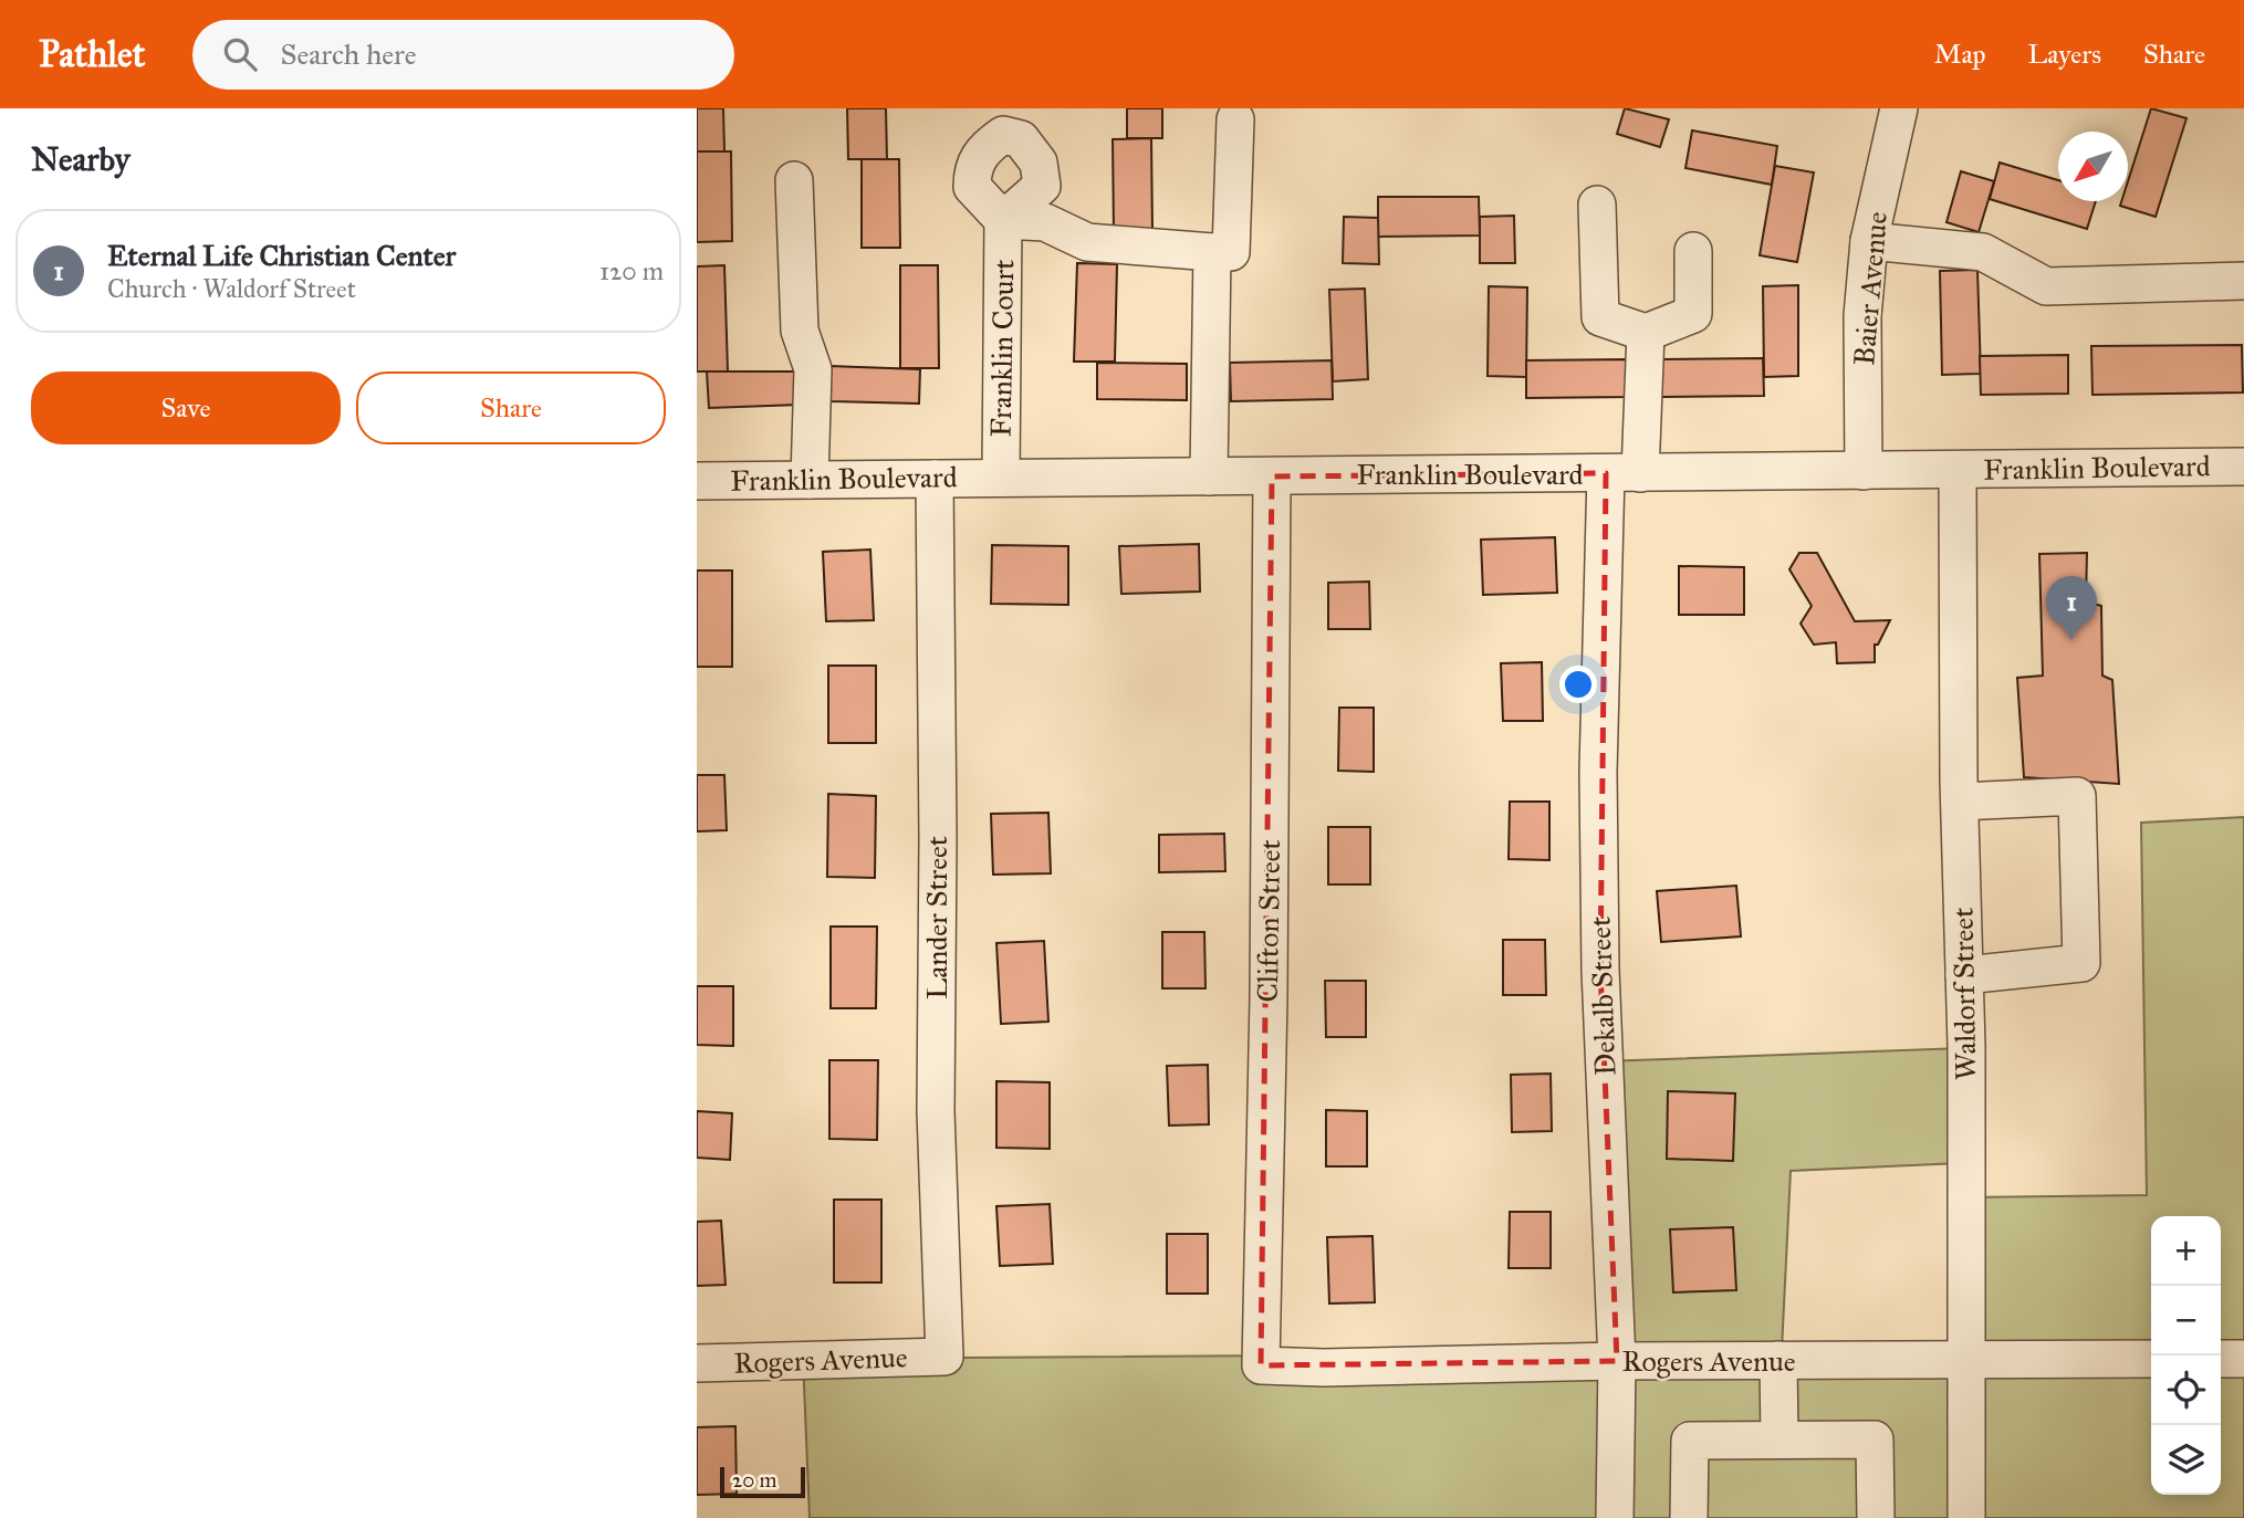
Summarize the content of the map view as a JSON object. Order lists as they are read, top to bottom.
{
  "streets": {
    "street": [
      "Baier Avenue",
      "Franklin Court",
      "Franklin Boulevard",
      "Lander Street",
      "Clifton Street",
      "Waldorf Street",
      "Dekalb Street",
      "Rogers Avenue"
    ]
  },
  "crossings": [
    ["Baier Avenue", "Franklin Boulevard"],
    ["Franklin Court", "Franklin Boulevard"],
    ["Franklin Boulevard", "Lander Street"],
    ["Franklin Boulevard", "Clifton Street"],
    ["Franklin Boulevard", "Waldorf Street"],
    ["Franklin Boulevard", "Dekalb Street"],
    ["Lander Street", "Rogers Avenue"],
    ["Clifton Street", "Rogers Avenue"],
    ["Waldorf Street", "Rogers Avenue"],
    ["Dekalb Street", "Rogers Avenue"]
  ],
  "scale_bar": "20 m",
  "north": "bottom left",
  "page": {
    "header": "Pathlet",
    "search": "Search here",
    "nav": ["Map", "Layers", "Share"],
    "heading": "Nearby",
    "list": [
      {
        "mark": "1",
        "name": "Eternal Life Christian Center",
        "note": "Church · Waldorf Street",
        "value": "120 m"
      }
    ],
    "buttons": ["Save", "Share"],
    "pins": "1",
    "map_buttons": ["+", "−"],
    "scale": "20 m"
  }
}
